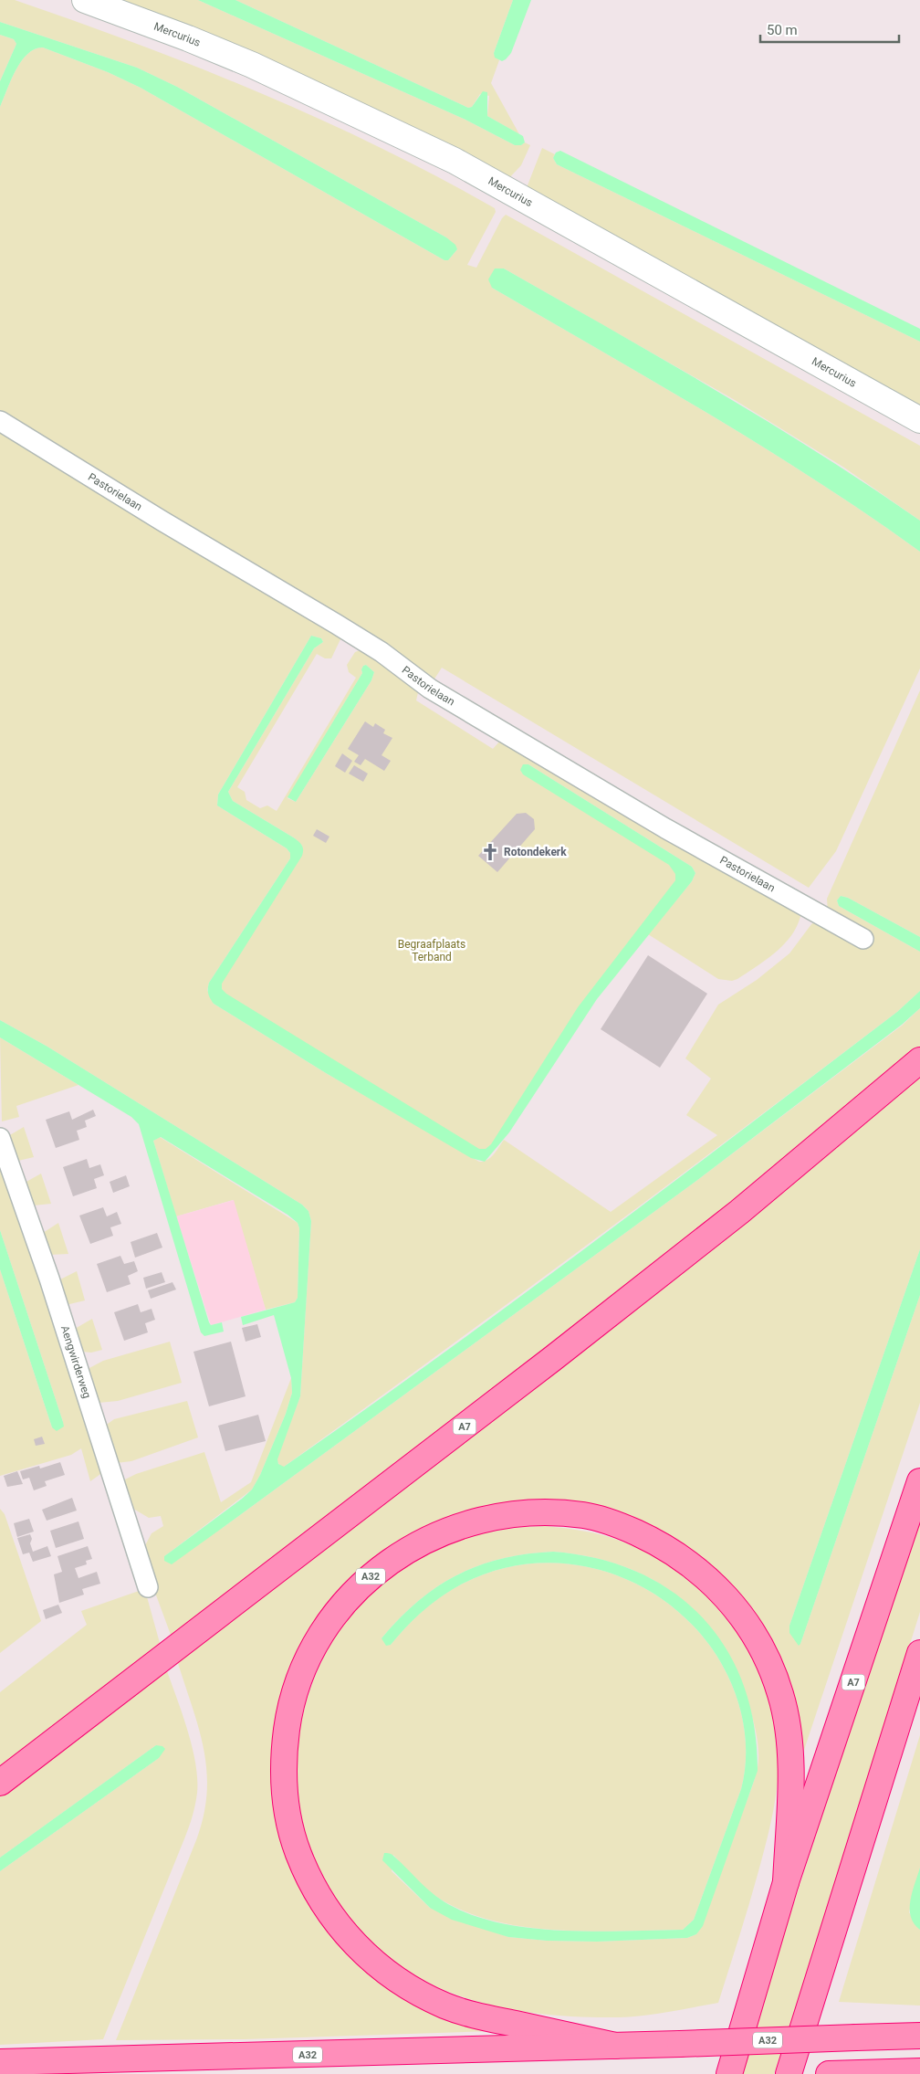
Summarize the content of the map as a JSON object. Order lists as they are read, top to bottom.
{
  "streets": {
    "highway": ["A7", "A32"],
    "street": ["Mercurius", "Pastorielaan", "Aengwirderweg"]
  },
  "crossings": [
    ["A7", "A32"]
  ],
  "parks": ["Begraafplaats Terband"],
  "places": {
    "church": ["Rotondekerk"]
  },
  "scale_bar": "50 m"
}
